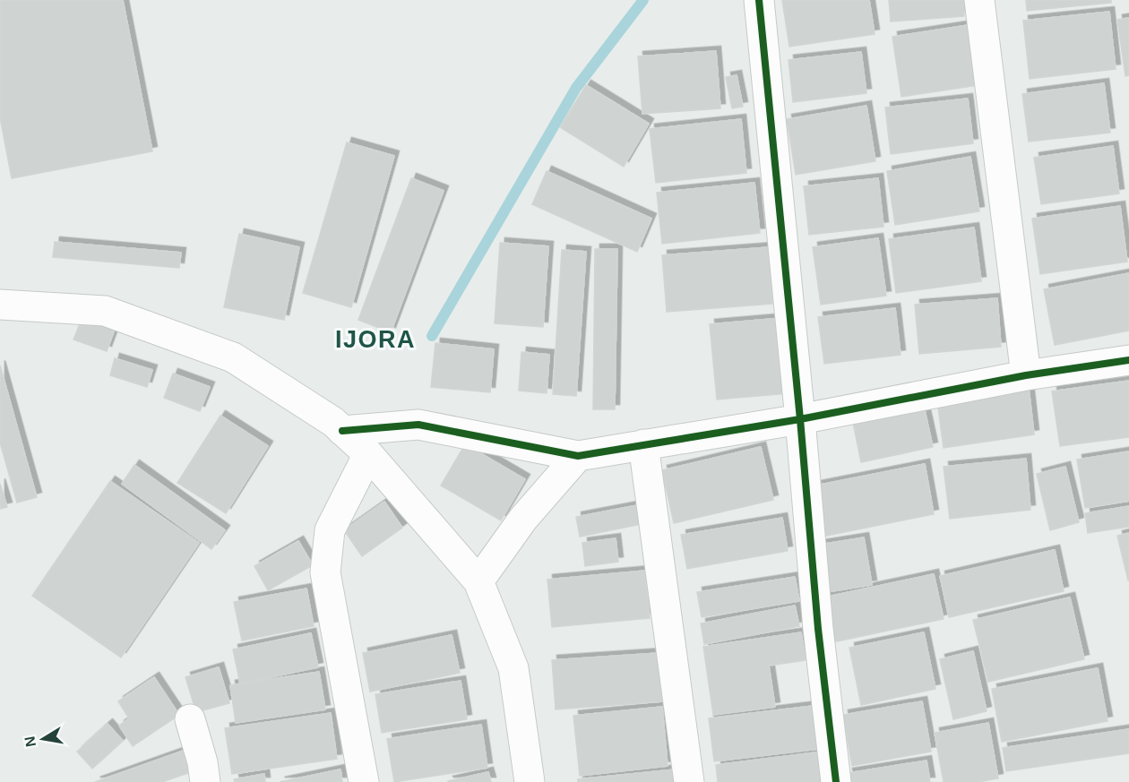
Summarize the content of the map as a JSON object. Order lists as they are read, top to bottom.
{
  "districts": ["IJORA"],
  "north": "left"
}
